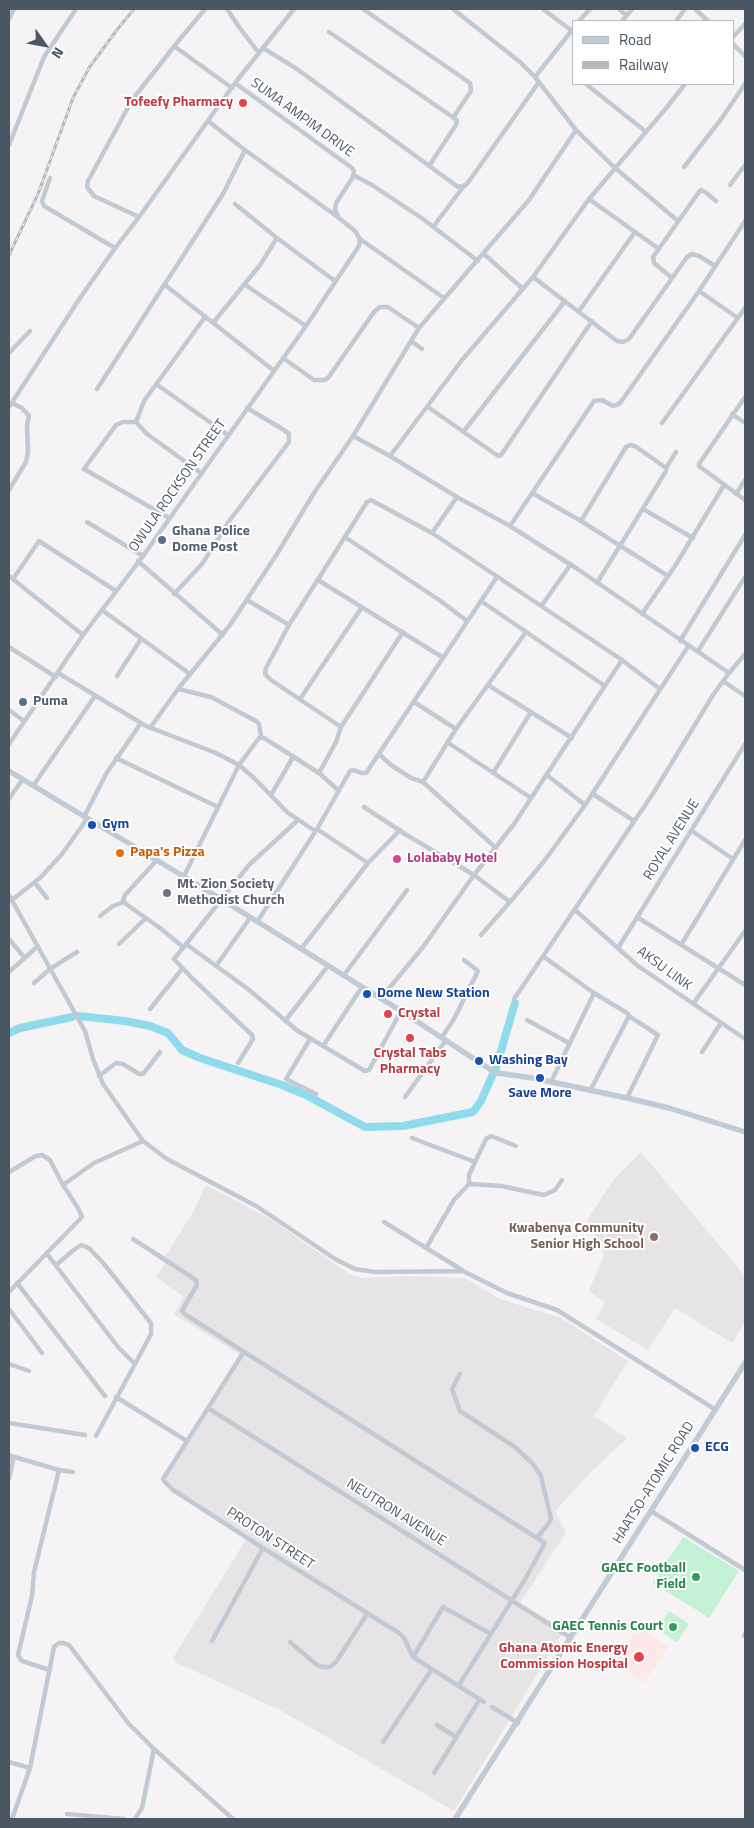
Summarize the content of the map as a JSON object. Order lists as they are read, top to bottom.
{
  "streets": {
    "main road": ["HAATSO-ATOMIC ROAD"],
    "street": [
      "SUMA AMPIM DRIVE",
      "OWULA ROCKSON STREET",
      "ROYAL AVENUE",
      "AKSU LINK",
      "NEUTRON AVENUE",
      "PROTON STREET"
    ]
  },
  "crossings": [
    ["ROYAL AVENUE", "AKSU LINK"],
    ["HAATSO-ATOMIC ROAD", "NEUTRON AVENUE"],
    ["NEUTRON AVENUE", "PROTON STREET"]
  ],
  "places": [
    "Tofeefy Pharmacy",
    "Ghana Police Dome Post",
    "Puma",
    "Gym",
    "Papa's Pizza",
    "Lolababy Hotel",
    "Mt. Zion Society Methodist Church",
    "Dome New Station",
    "Crystal",
    "Crystal Tabs Pharmacy",
    "Washing Bay",
    "Save More",
    "Kwabenya Community Senior High School",
    "ECG",
    "GAEC Football Field",
    "GAEC Tennis Court",
    "Ghana Atomic Energy Commission Hospital"
  ],
  "legend": ["Road", "Railway"],
  "north": "bottom right"
}
